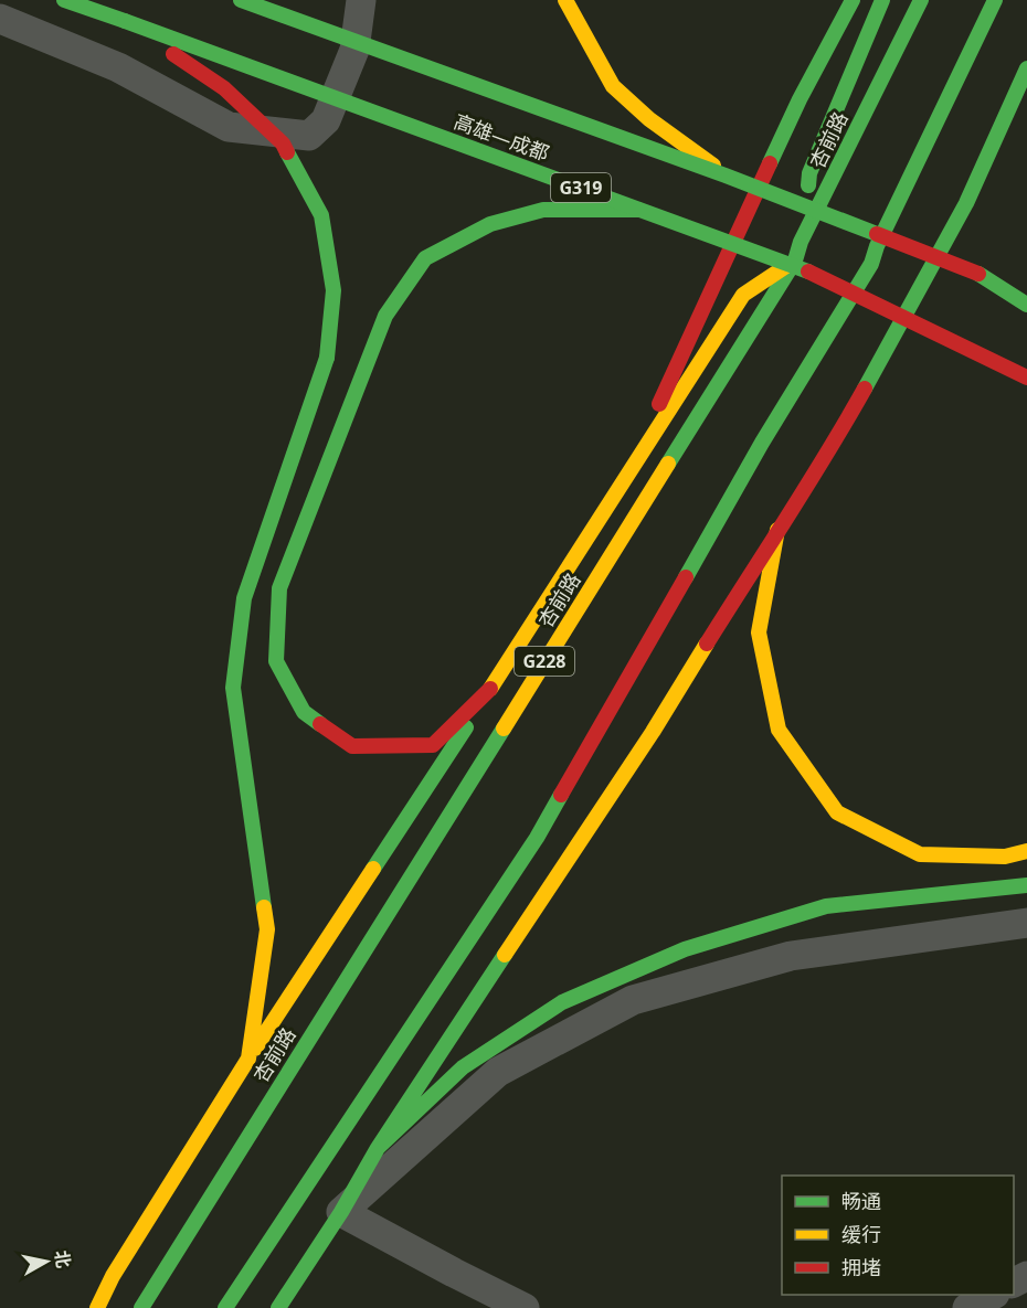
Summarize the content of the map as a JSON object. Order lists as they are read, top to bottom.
{
  "streets": {
    "main road": [
      "高雄—成都",
      "杏前路",
      "G319",
      "G228"
    ]
  },
  "legend": ["畅通", "缓行", "拥堵"],
  "north": "right"
}
